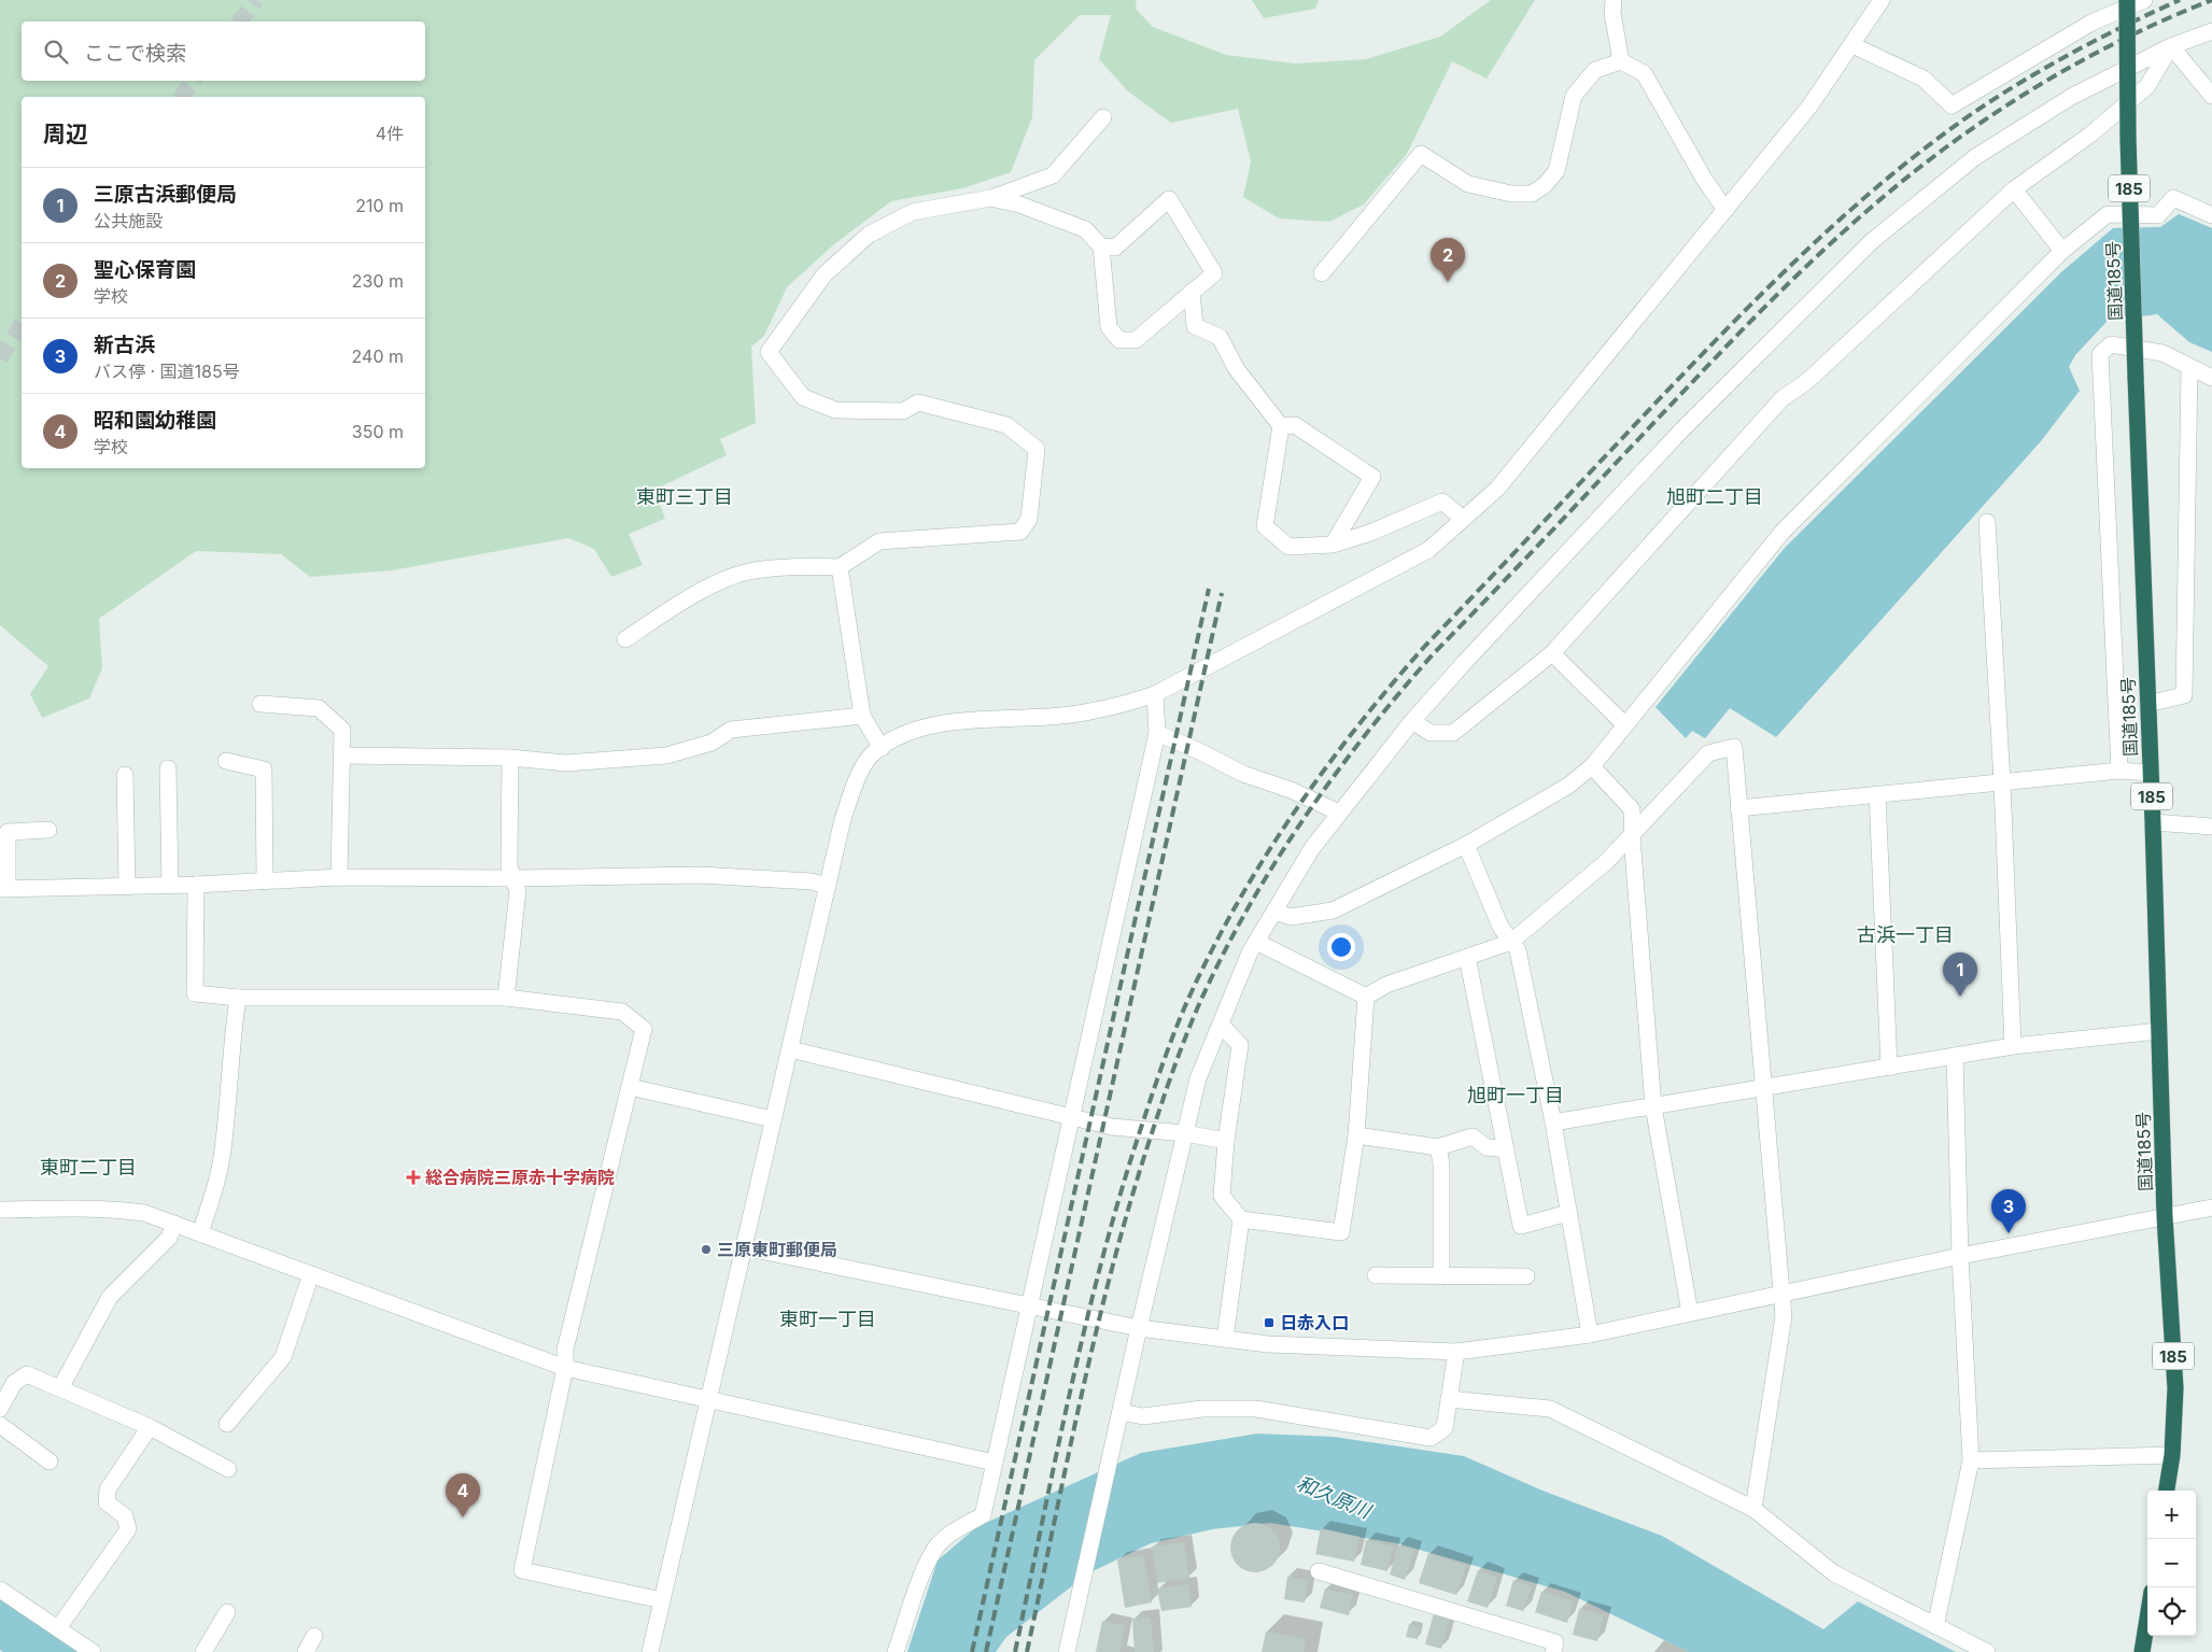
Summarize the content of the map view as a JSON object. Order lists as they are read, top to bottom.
{
  "streets": {
    "highway": ["185", "国道185号"]
  },
  "districts": [
    "東町三丁目",
    "旭町二丁目",
    "古浜一丁目",
    "旭町一丁目",
    "東町二丁目",
    "東町一丁目"
  ],
  "water": ["和久原川"],
  "places": {
    "health": ["総合病院三原赤十字病院"],
    "other": ["三原東町郵便局"],
    "transit": ["日赤入口"]
  },
  "page": {
    "search": "ここで検索",
    "heading": ["周辺", "4件"],
    "list": [
      {
        "mark": "1",
        "name": "三原古浜郵便局",
        "note": "公共施設",
        "value": "210 m"
      },
      {
        "mark": "2",
        "name": "聖心保育園",
        "note": "学校",
        "value": "230 m"
      },
      {
        "mark": "3",
        "name": "新古浜",
        "note": "バス停 · 国道185号",
        "value": "240 m"
      },
      {
        "mark": "4",
        "name": "昭和園幼稚園",
        "note": "学校",
        "value": "350 m"
      }
    ],
    "pins": [
      "2",
      "1",
      "3",
      "4"
    ],
    "map_buttons": ["+", "−"]
  }
}
